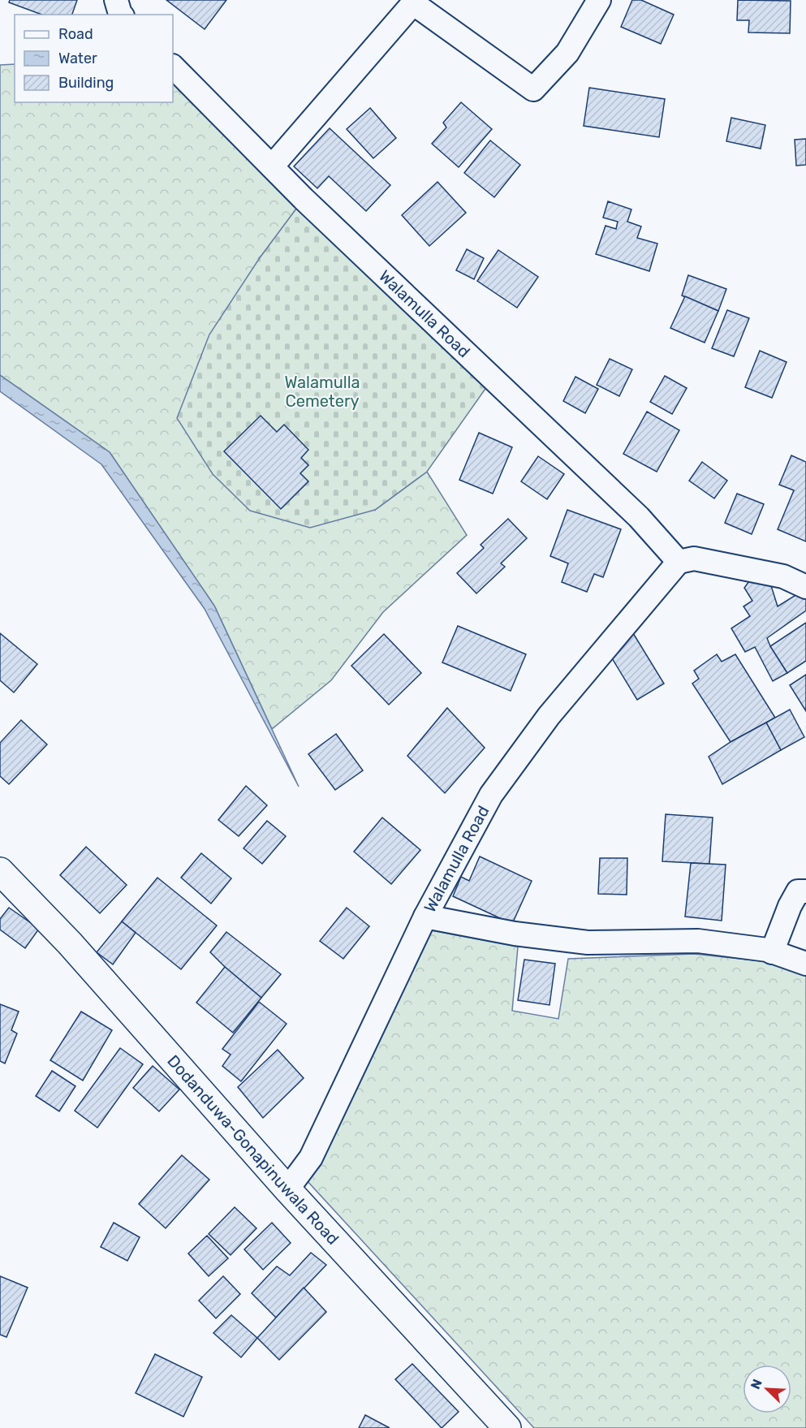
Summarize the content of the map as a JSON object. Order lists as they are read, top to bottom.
{
  "streets": {
    "main road": ["Dodanduwa-Gonapinuwala Road"],
    "street": ["Walamulla Road"]
  },
  "crossings": [
    ["Walamulla Road", "Dodanduwa-Gonapinuwala Road"]
  ],
  "parks": ["Walamulla Cemetery"],
  "legend": ["Road", "Water", "Building"],
  "north": "top left"
}
